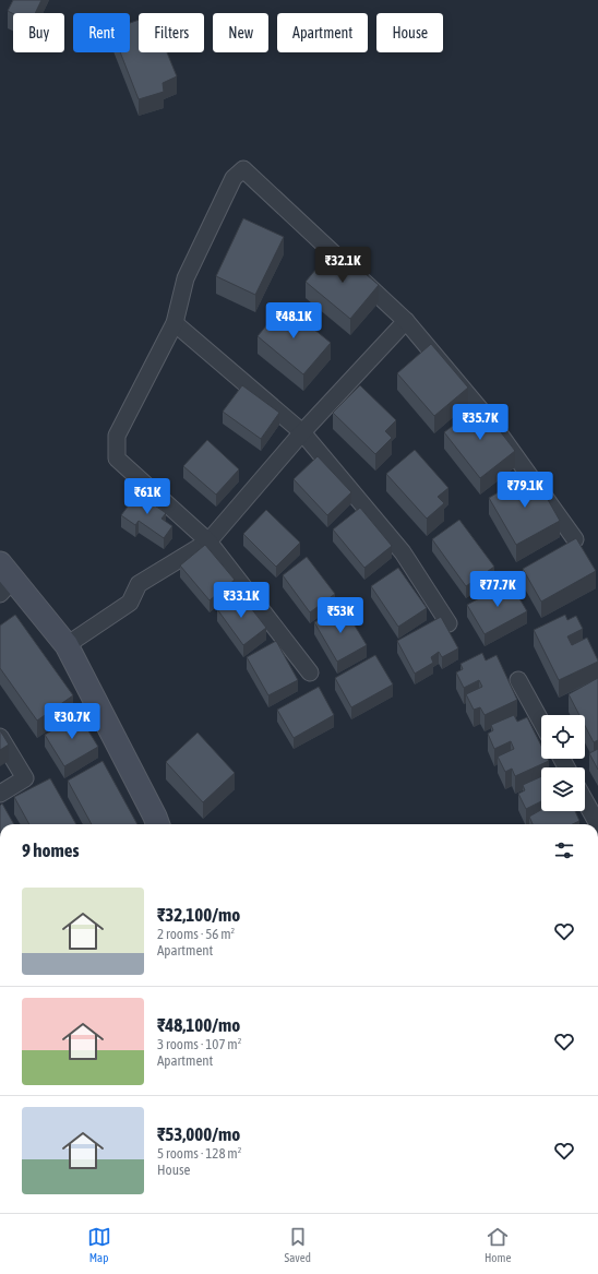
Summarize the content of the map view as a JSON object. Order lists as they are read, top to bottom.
{
  "page": {
    "chip": [
      "Buy",
      "Rent",
      "Filters",
      "New",
      "Apartment",
      "House"
    ],
    "price": [
      "₹32.1K",
      "₹48.1K",
      "₹35.7K",
      "₹79.1K",
      "₹61K",
      "₹77.7K",
      "₹33.1K",
      "₹53K",
      "₹30.7K"
    ],
    "heading": "9 homes",
    "list": [
      {
        "name": "₹32,100/mo",
        "note": "2 rooms · 56 m² · Apartment"
      },
      {
        "name": "₹48,100/mo",
        "note": "3 rooms · 107 m² · Apartment"
      },
      {
        "name": "₹53,000/mo",
        "note": "5 rooms · 128 m² · House"
      }
    ],
    "tabs": ["Map", "Saved", "Home"]
  }
}
